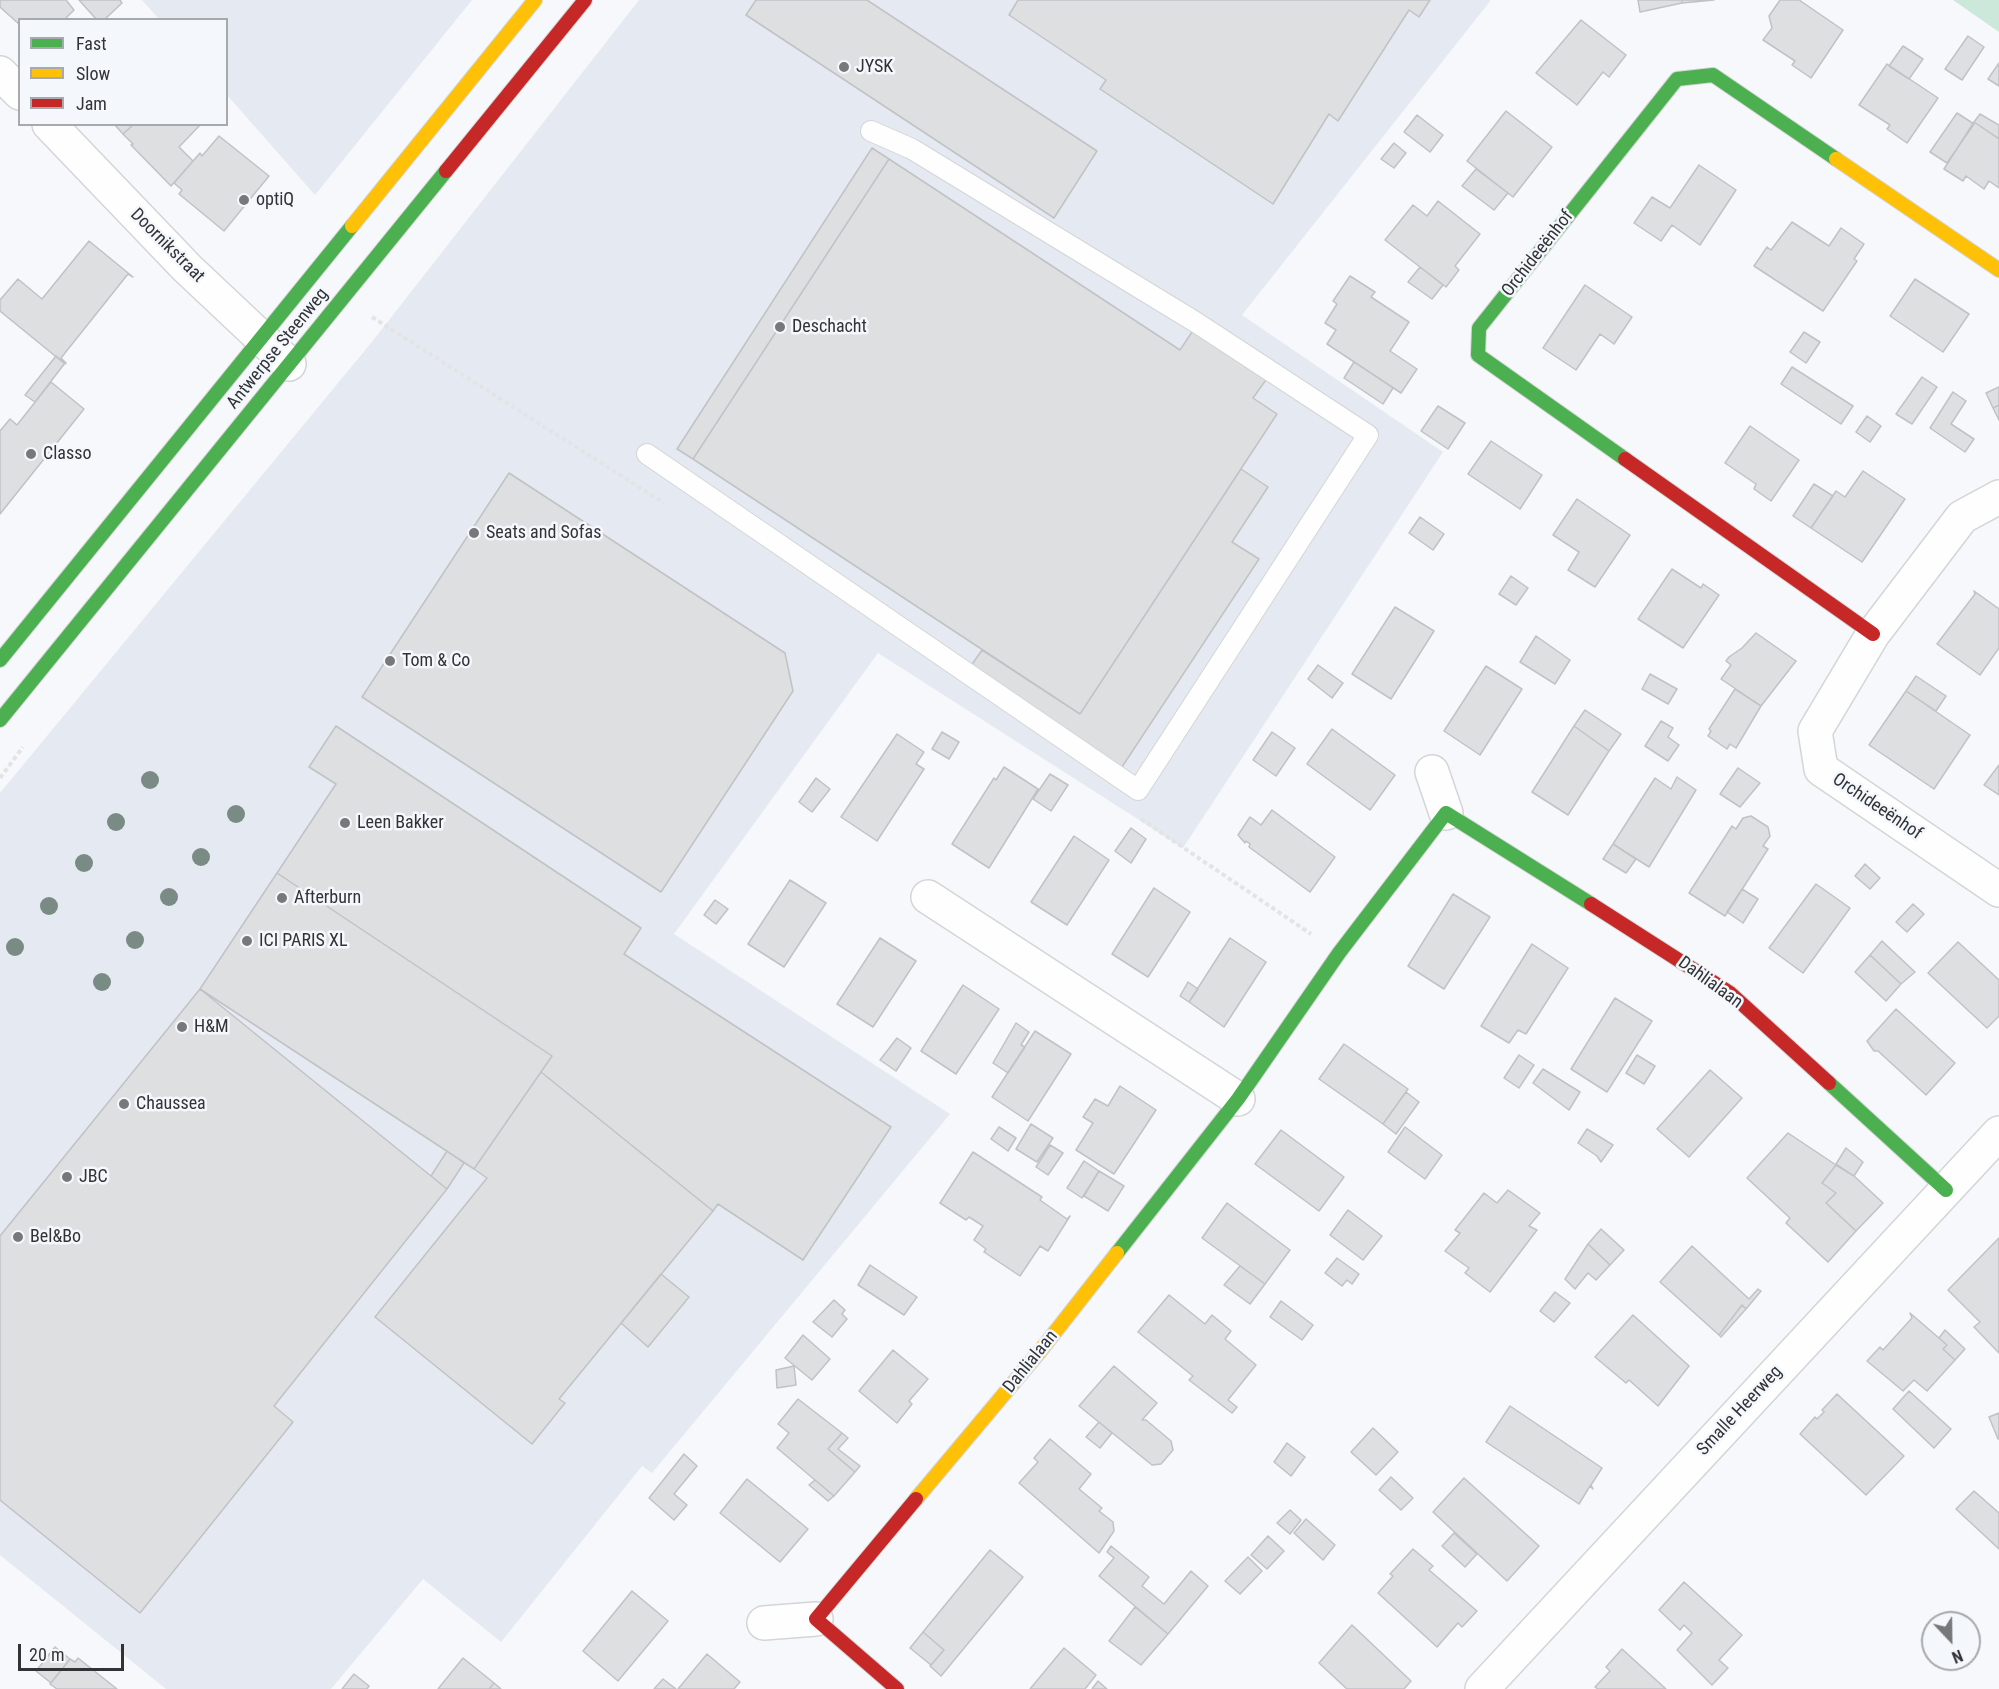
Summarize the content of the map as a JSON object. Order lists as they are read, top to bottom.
{
  "streets": {
    "street": [
      "Doornikstraat",
      "Orchideeënhof",
      "Antwerpse Steenweg",
      "Dahlialaan",
      "Smalle Heerweg"
    ]
  },
  "crossings": [
    ["Doornikstraat", "Antwerpse Steenweg"],
    ["Dahlialaan", "Smalle Heerweg"]
  ],
  "places": [
    "JYSK",
    "optiQ",
    "Deschacht",
    "Classo",
    "Seats and Sofas",
    "Tom & Co",
    "Leen Bakker",
    "Afterburn",
    "ICI PARIS XL",
    "H&M",
    "Chaussea",
    "JBC",
    "Bel&Bo"
  ],
  "legend": ["Fast", "Slow", "Jam"],
  "scale_bar": "20 m",
  "north": "bottom"
}
